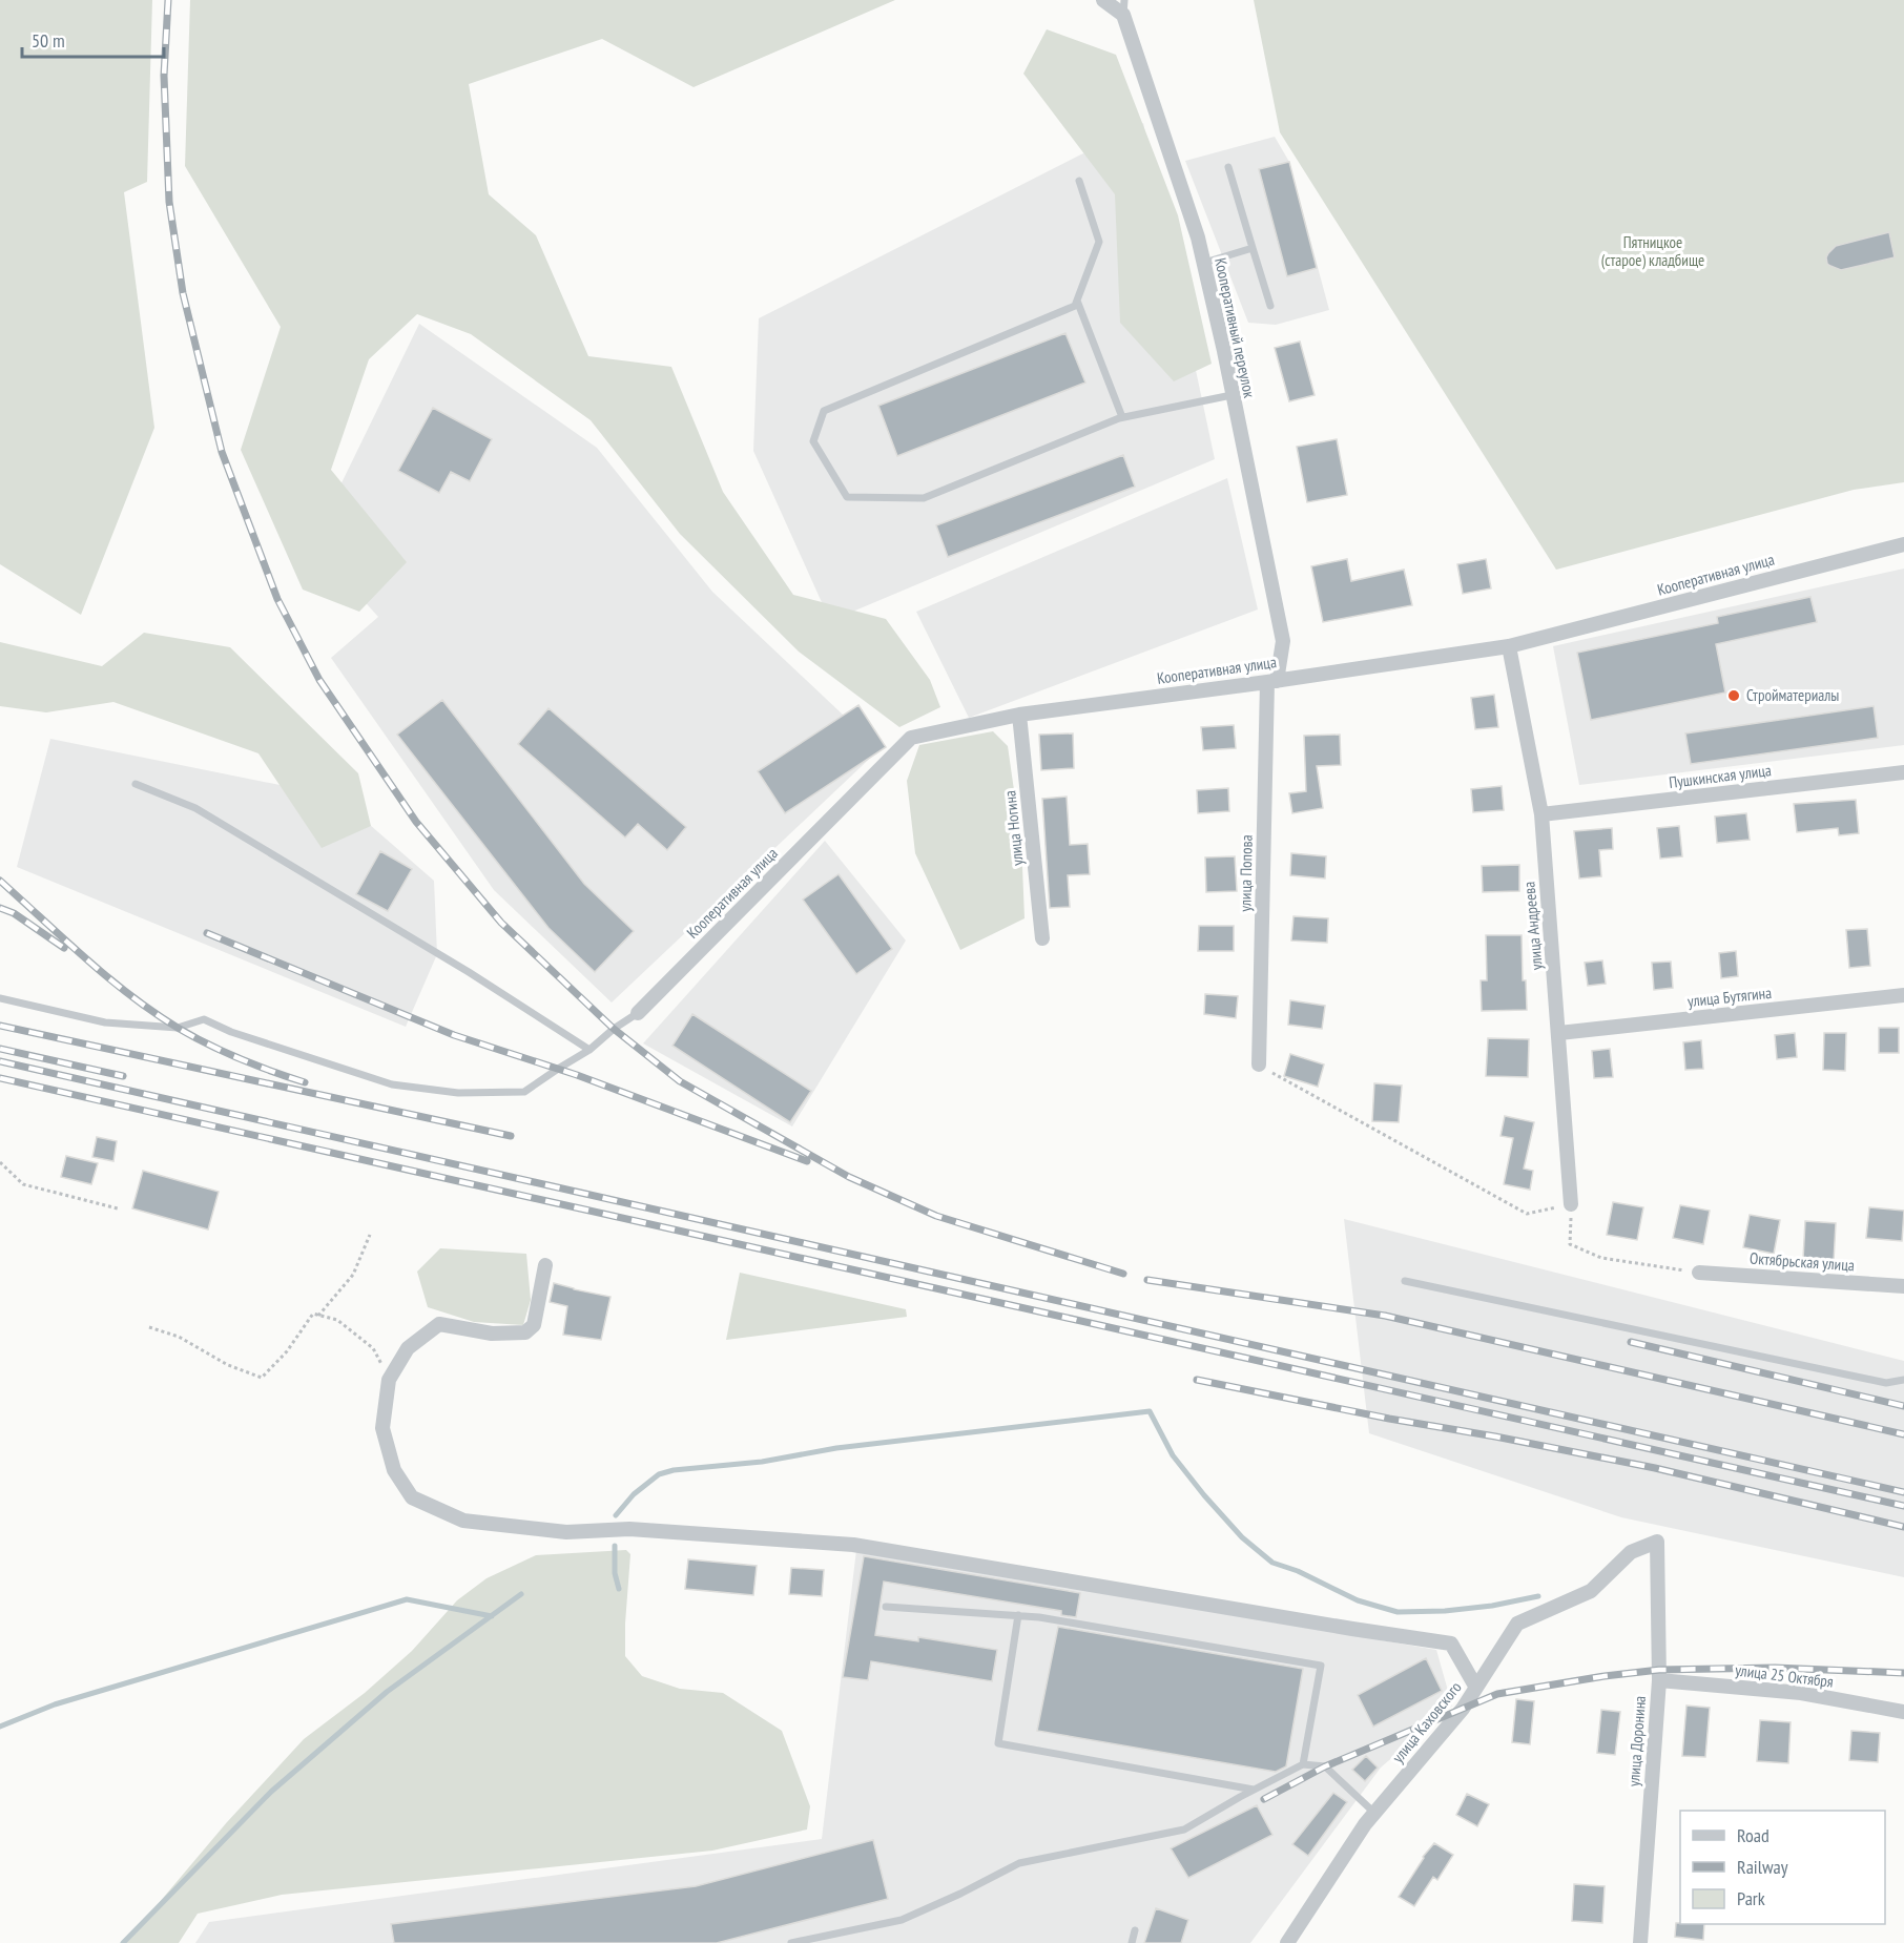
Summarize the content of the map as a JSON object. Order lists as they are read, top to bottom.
{
  "streets": {
    "street": [
      "Кооперативный переулок",
      "Кооперативная улица",
      "Пушкинская улица",
      "улица Ногина",
      "улица Попова",
      "улица Андреева",
      "улица Бутягина",
      "Октябрьская улица",
      "улица 25 Октября",
      "улица Каховского",
      "улица Доронина"
    ]
  },
  "crossings": [
    ["Кооперативный переулок", "Кооперативная улица"],
    ["Кооперативный переулок", "улица Попова"],
    ["Кооперативная улица", "улица Ногина"],
    ["Кооперативная улица", "улица Попова"],
    ["Кооперативная улица", "улица Андреева"],
    ["Пушкинская улица", "улица Андреева"],
    ["улица Андреева", "улица Бутягина"],
    ["улица 25 Октября", "улица Доронина"],
    ["улица Каховского", "улица Доронина"]
  ],
  "parks": ["Пятницкое (старое) кладбище"],
  "places": ["Стройматериалы"],
  "legend": ["Road", "Railway", "Park"],
  "scale_bar": "50 m"
}
